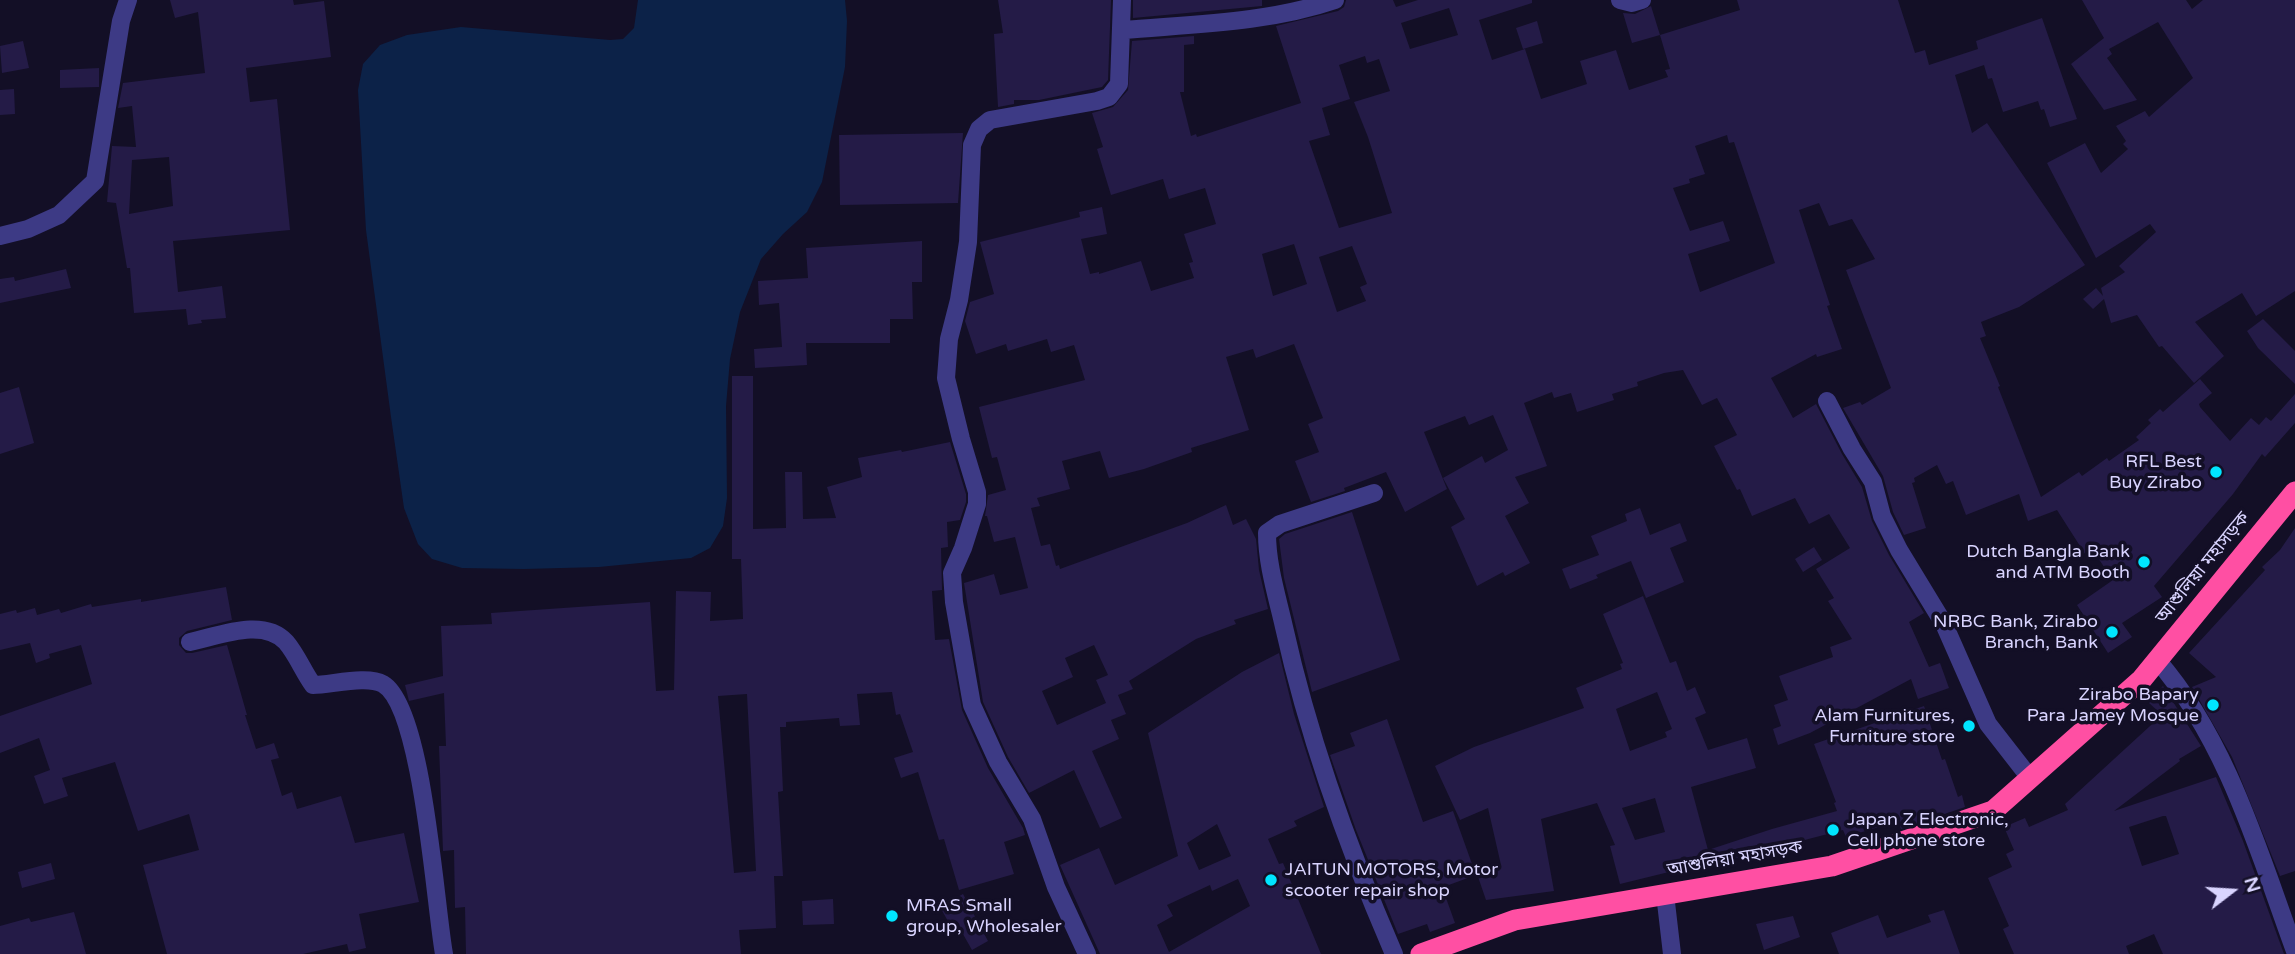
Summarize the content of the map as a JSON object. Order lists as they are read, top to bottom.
{
  "streets": {
    "highway": ["আশুলিয়া মহাসড়ক"]
  },
  "places": [
    "RFL Best Buy Zirabo",
    "Dutch Bangla Bank and ATM Booth",
    "NRBC Bank, Zirabo Branch, Bank",
    "Zirabo Bapary Para Jamey Mosque",
    "Alam Furnitures, Furniture store",
    "Japan Z Electronic, Cell phone store",
    "JAITUN MOTORS, Motor scooter repair shop",
    "MRAS Small group, Wholesaler"
  ],
  "north": "right"
}
